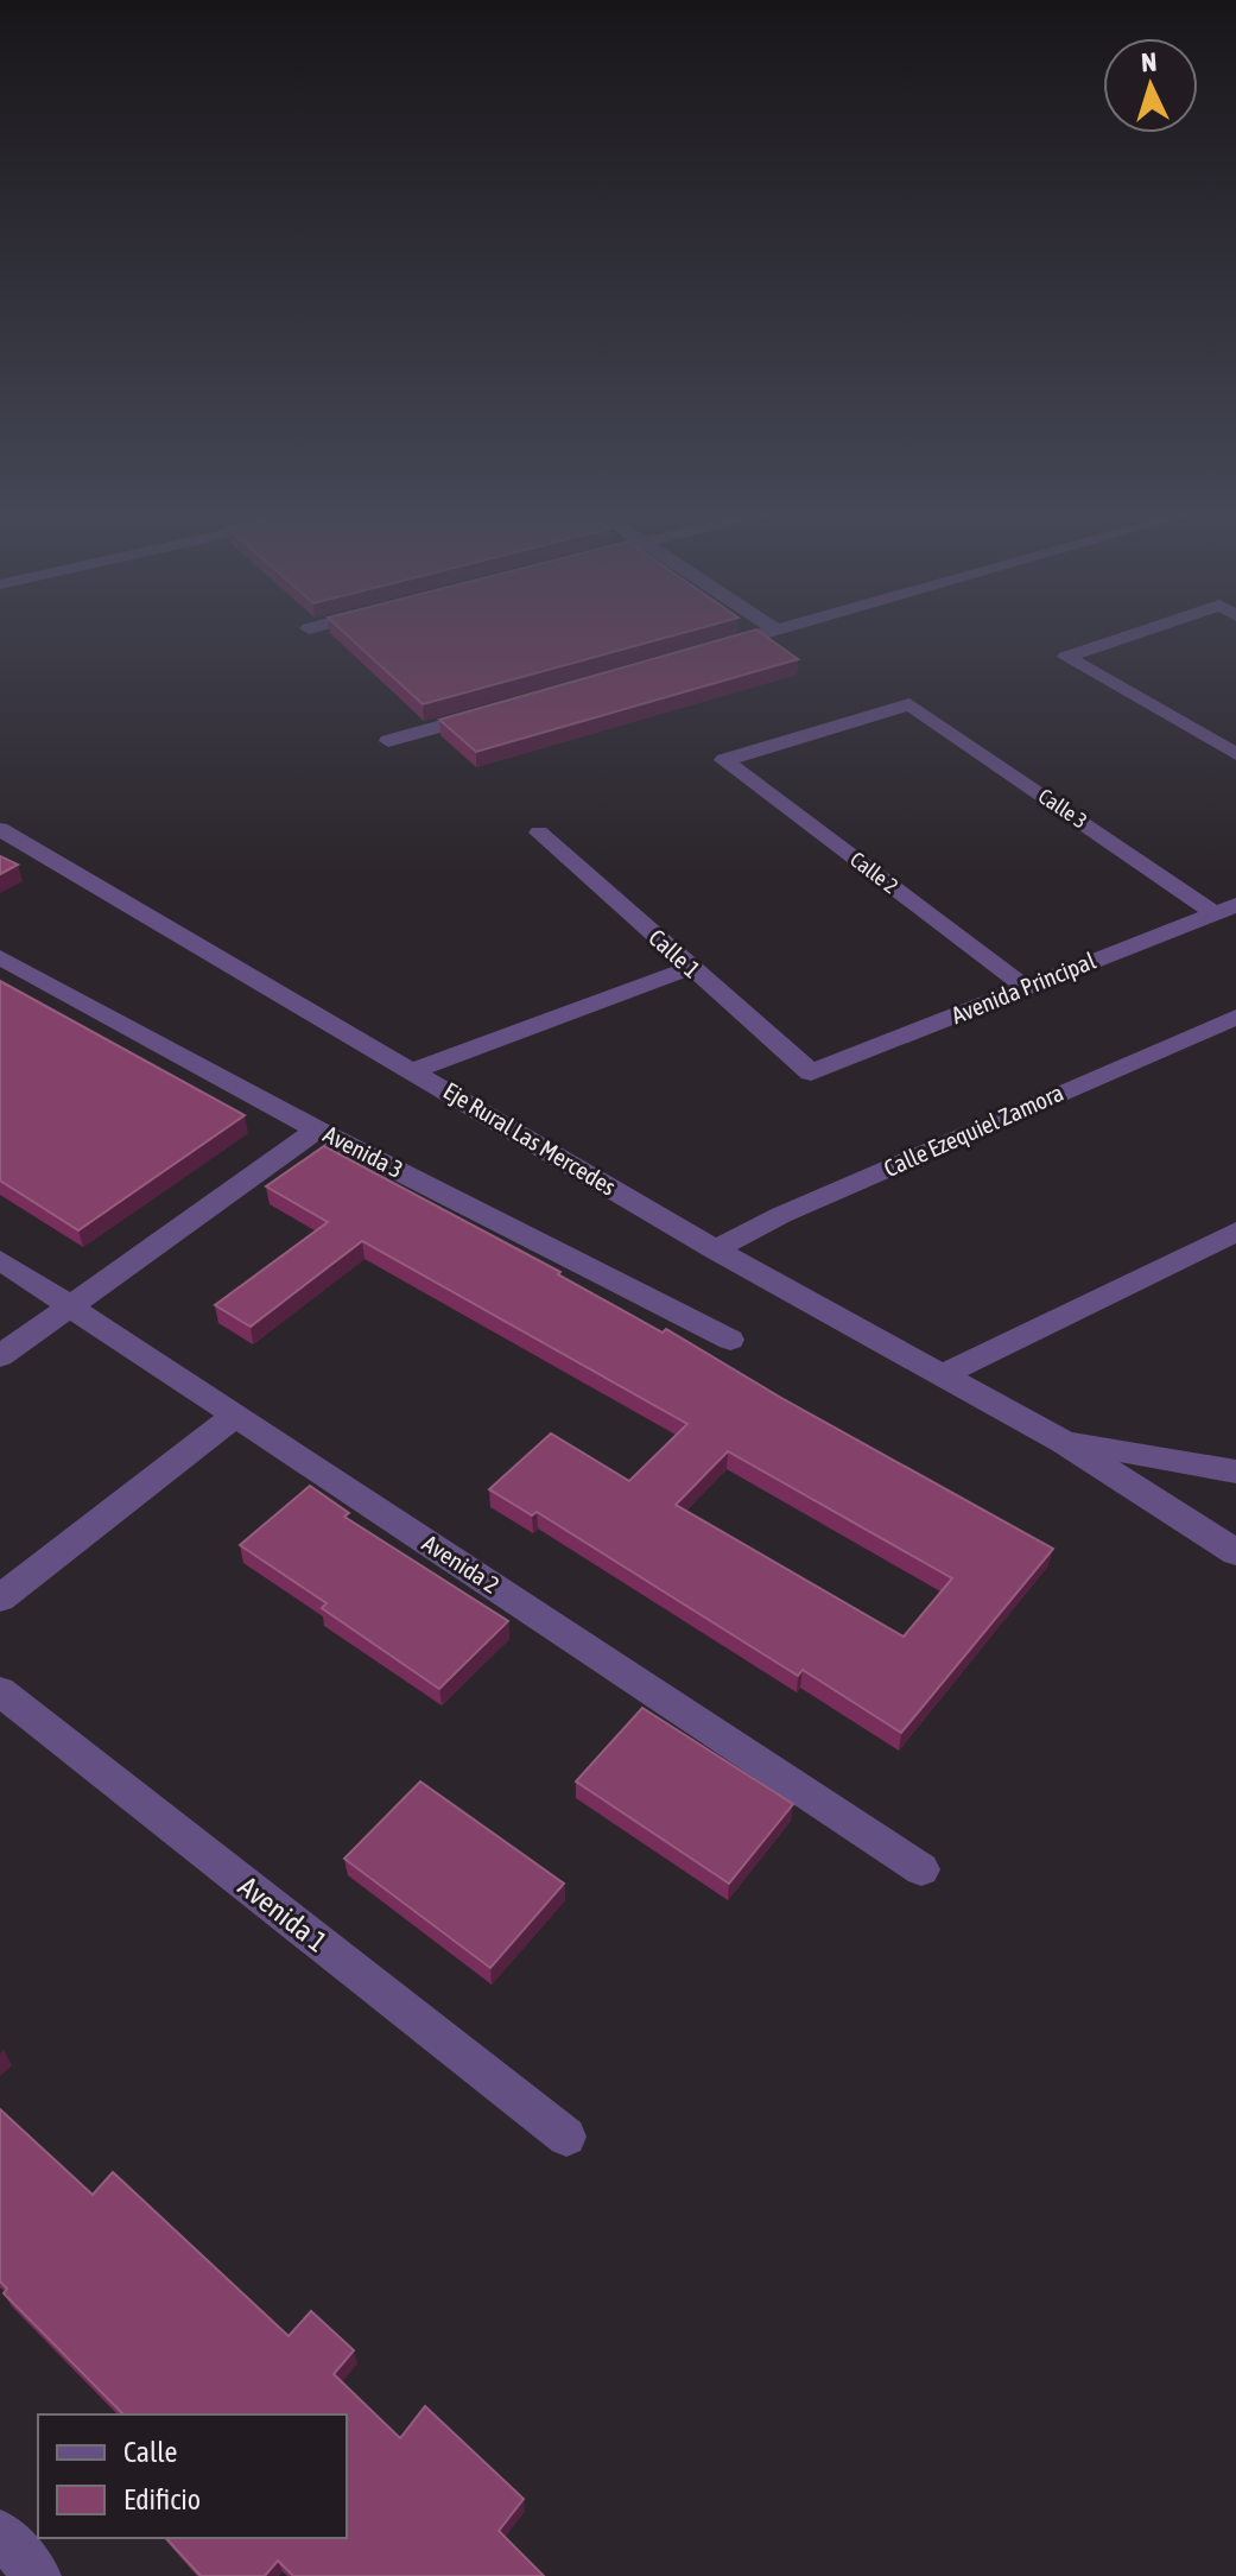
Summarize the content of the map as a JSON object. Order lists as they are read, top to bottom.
{
  "streets": {
    "street": [
      "Calle 3",
      "Calle 2",
      "Calle 1",
      "Avenida Principal",
      "Calle Ezequiel Zamora",
      "Eje Rural Las Mercedes",
      "Avenida 3",
      "Avenida 2",
      "Avenida 1"
    ]
  },
  "crossings": [
    ["Calle 3", "Calle 2"],
    ["Calle 3", "Avenida Principal"],
    ["Calle 2", "Avenida Principal"],
    ["Calle 1", "Avenida Principal"],
    ["Calle Ezequiel Zamora", "Eje Rural Las Mercedes"]
  ],
  "legend": ["Calle", "Edificio"],
  "north": "top"
}
